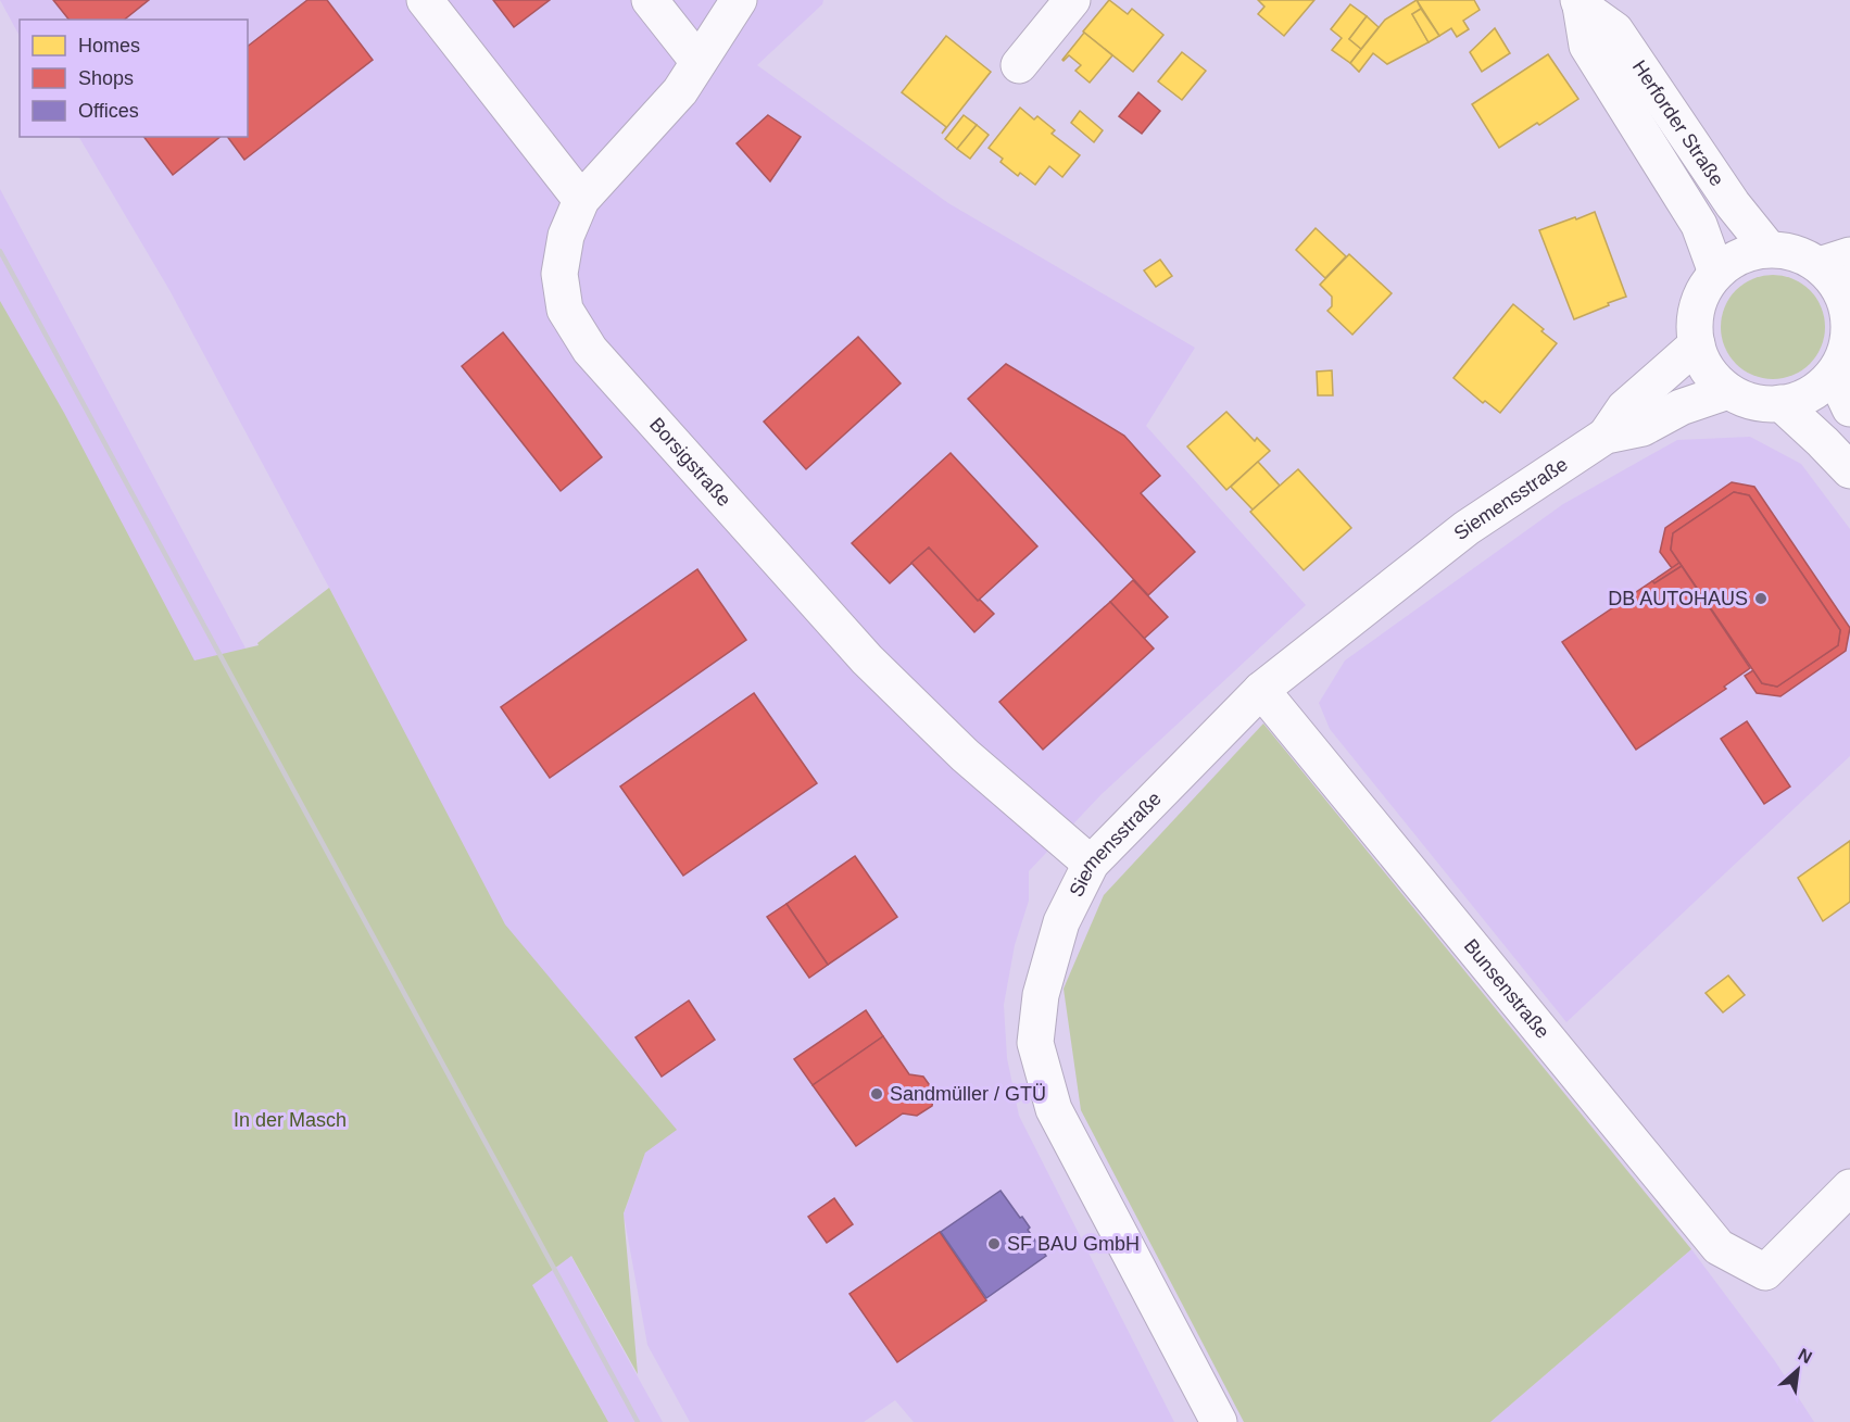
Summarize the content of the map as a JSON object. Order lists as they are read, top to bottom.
{
  "streets": {
    "street": [
      "Herforder Straße",
      "Borsigstraße",
      "Siemensstraße",
      "Bunsenstraße"
    ]
  },
  "crossings": [
    ["Herforder Straße", "Siemensstraße"],
    ["Borsigstraße", "Siemensstraße"],
    ["Siemensstraße", "Bunsenstraße"]
  ],
  "parks": ["In der Masch"],
  "places": ["DB AUTOHAUS", "Sandmüller / GTÜ", "SF BAU GmbH"],
  "legend": ["Homes", "Shops", "Offices"],
  "north": "top right"
}
